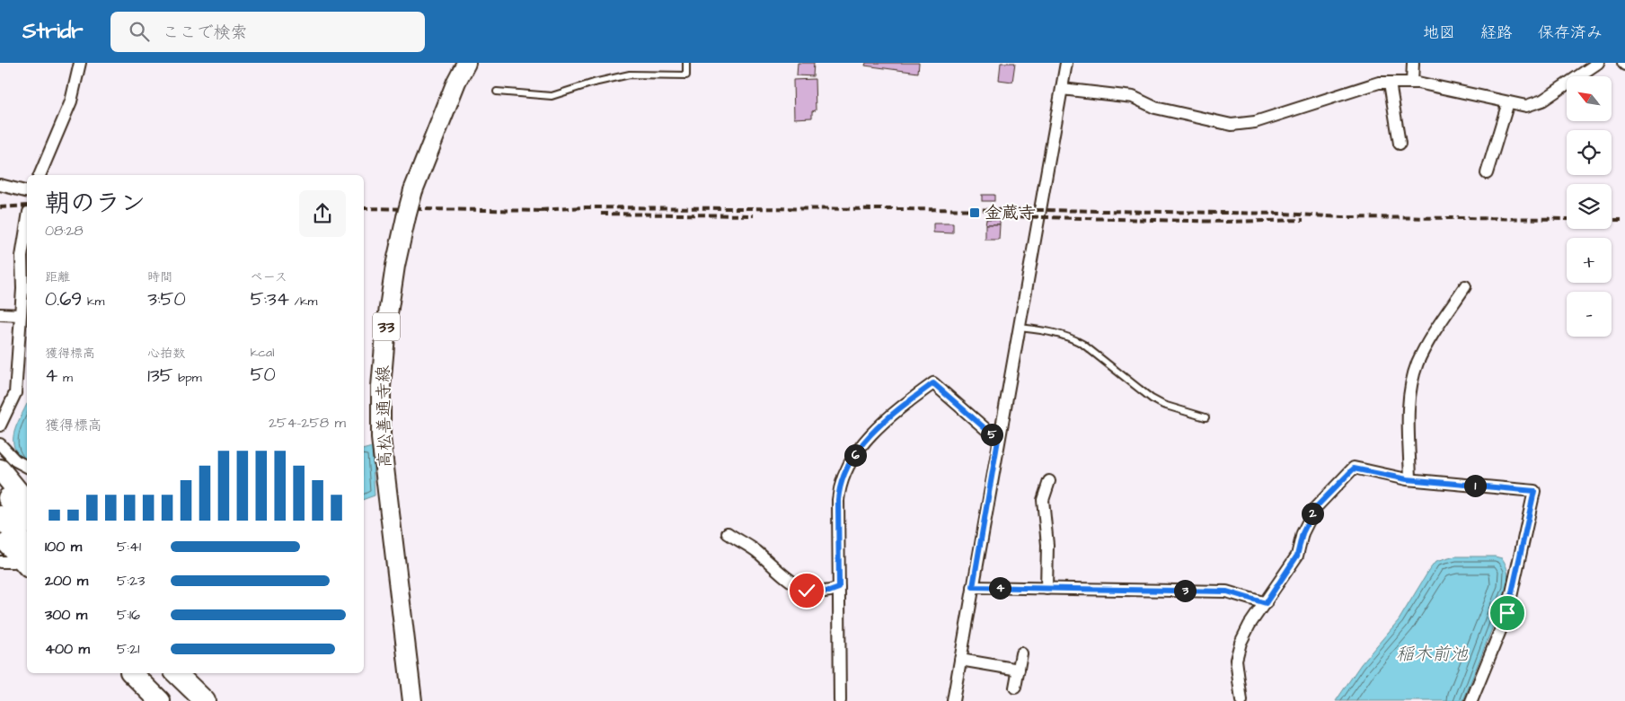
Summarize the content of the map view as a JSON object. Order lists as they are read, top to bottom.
{
  "streets": {
    "main road": ["33", "高松善通寺線"]
  },
  "water": ["稲木前池"],
  "places": {
    "transit": ["金蔵寺"]
  },
  "north": "top left",
  "page": {
    "header": "Stridr",
    "search": "ここで検索",
    "nav": ["地図", "経路", "保存済み"],
    "map_buttons": ["+", "−"],
    "heading": ["朝のラン", "08:28"],
    "stats": [
      ["距離", "0.69 km"],
      ["時間", "3:50"],
      ["ペース", "5:34 /km"],
      ["獲得標高", "4 m"],
      ["心拍数", "135 bpm"],
      ["kcal", "50"]
    ],
    "chart": ["獲得標高", "254–258 m"],
    "pins": [
      "5",
      "6",
      "1",
      "2",
      "4",
      "3"
    ],
    "list": [
      {
        "name": "100 m",
        "note": "5:41"
      },
      {
        "name": "200 m",
        "note": "5:23"
      },
      {
        "name": "300 m",
        "note": "5:16"
      },
      {
        "name": "400 m",
        "note": "5:21"
      }
    ]
  }
}
